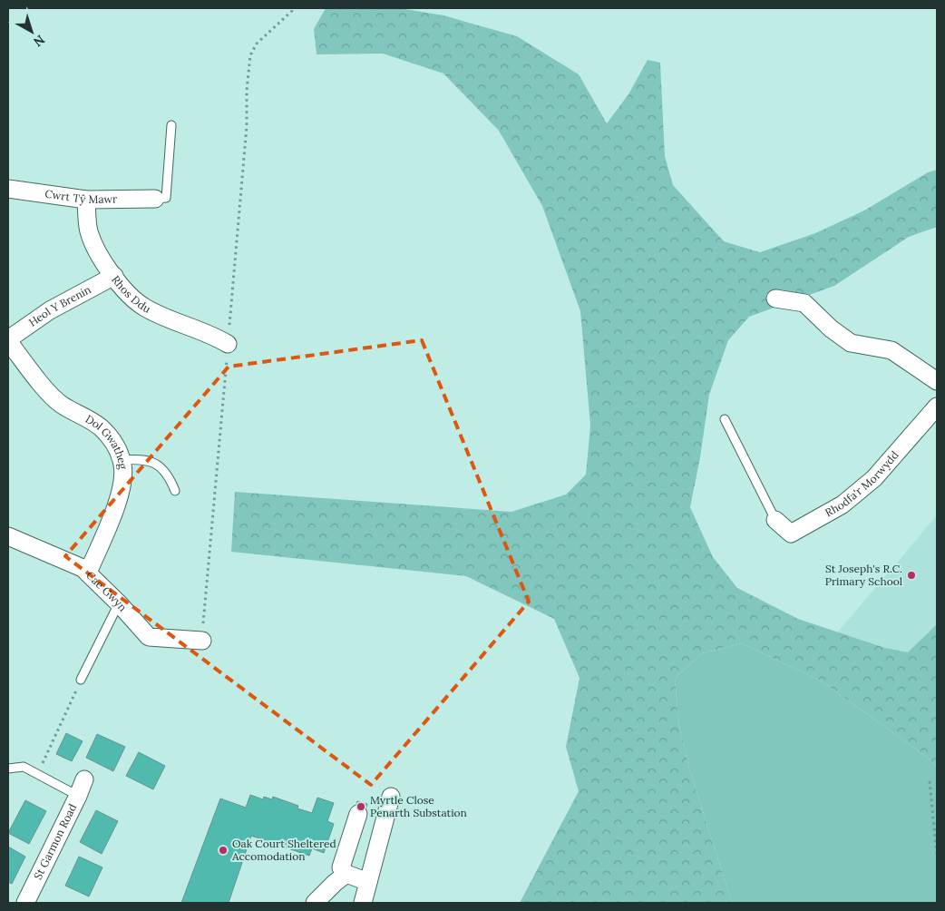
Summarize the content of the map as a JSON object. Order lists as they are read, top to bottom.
{
  "streets": {
    "street": [
      "Cwrt Tŷ Mawr",
      "Rhos Ddu",
      "Heol Y Brenin",
      "Dol Gwatheg",
      "Rhodfa'r Morwydd",
      "Cae Gwyn",
      "St Garmon Road"
    ]
  },
  "crossings": [
    ["Cwrt Tŷ Mawr", "Rhos Ddu"],
    ["Rhos Ddu", "Heol Y Brenin"],
    ["Heol Y Brenin", "Dol Gwatheg"],
    ["Dol Gwatheg", "Cae Gwyn"]
  ],
  "places": ["St Joseph's R.C. Primary School", "Myrtle Close Penarth Substation", "Oak Court Sheltered Accomodation"],
  "north": "bottom right"
}
